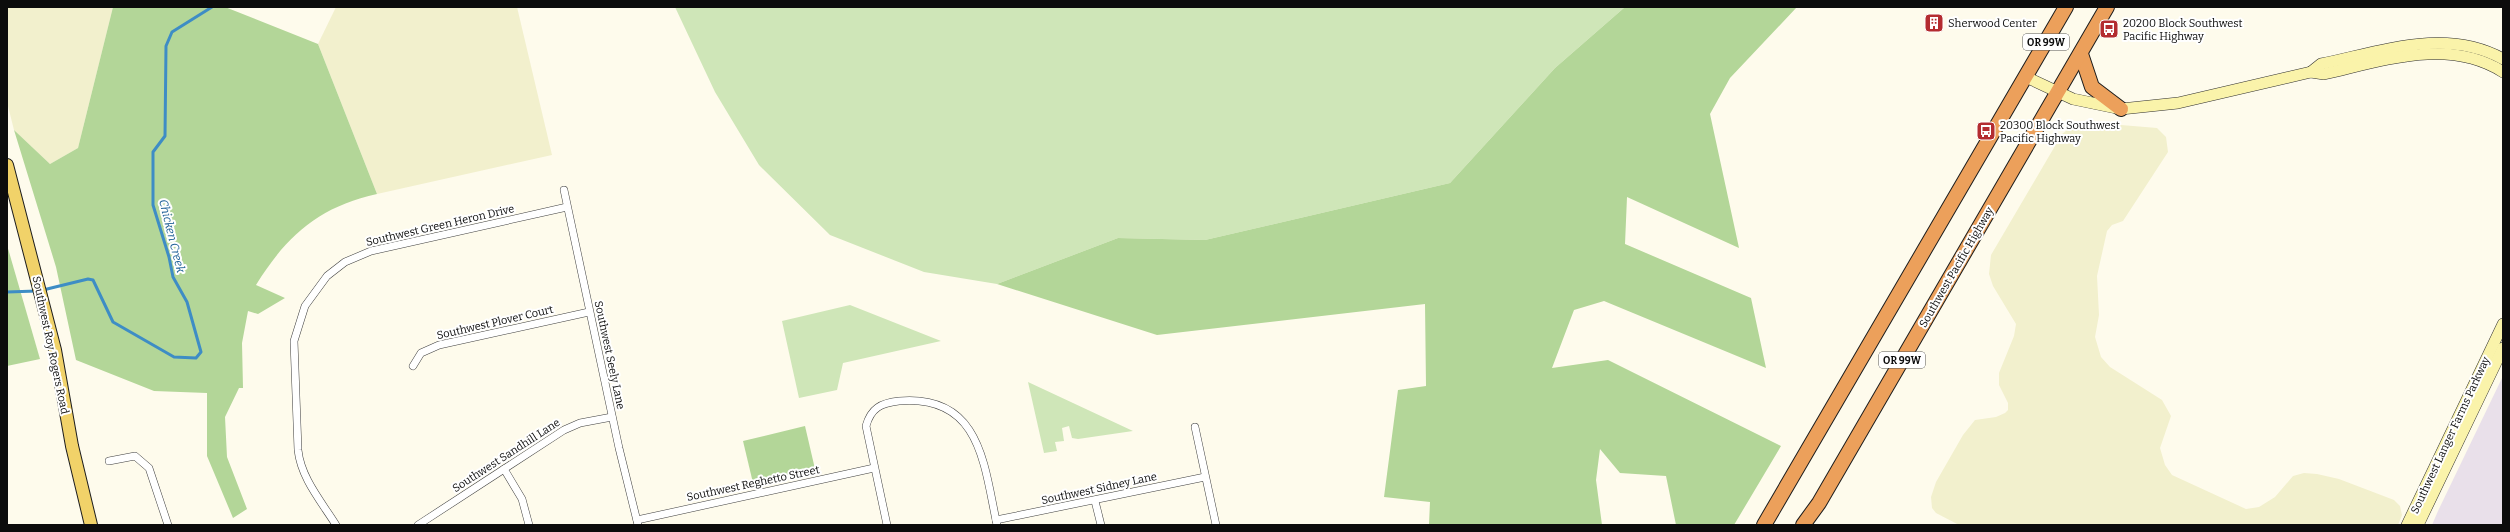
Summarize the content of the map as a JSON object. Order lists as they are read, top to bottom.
{
  "streets": {
    "highway": ["OR 99W", "Southwest Pacific Highway"],
    "main road": ["Southwest Roy Rogers Road"],
    "street": [
      "Southwest Green Heron Drive",
      "Southwest Plover Court",
      "Southwest Seely Lane",
      "Southwest Langer Farms Parkway",
      "Southwest Sandhill Lane",
      "Southwest Reghetto Street",
      "Southwest Sidney Lane"
    ]
  },
  "crossings": [
    ["Southwest Green Heron Drive", "Southwest Seely Lane"],
    ["Southwest Plover Court", "Southwest Seely Lane"],
    ["Southwest Seely Lane", "Southwest Sandhill Lane"],
    ["Southwest Seely Lane", "Southwest Reghetto Street"]
  ],
  "water": ["Chicken Creek"],
  "places": {
    "building": ["Sherwood Center"],
    "bus stop": ["20200 Block Southwest Pacific Highway", "20300 Block Southwest Pacific Highway"]
  }
}
